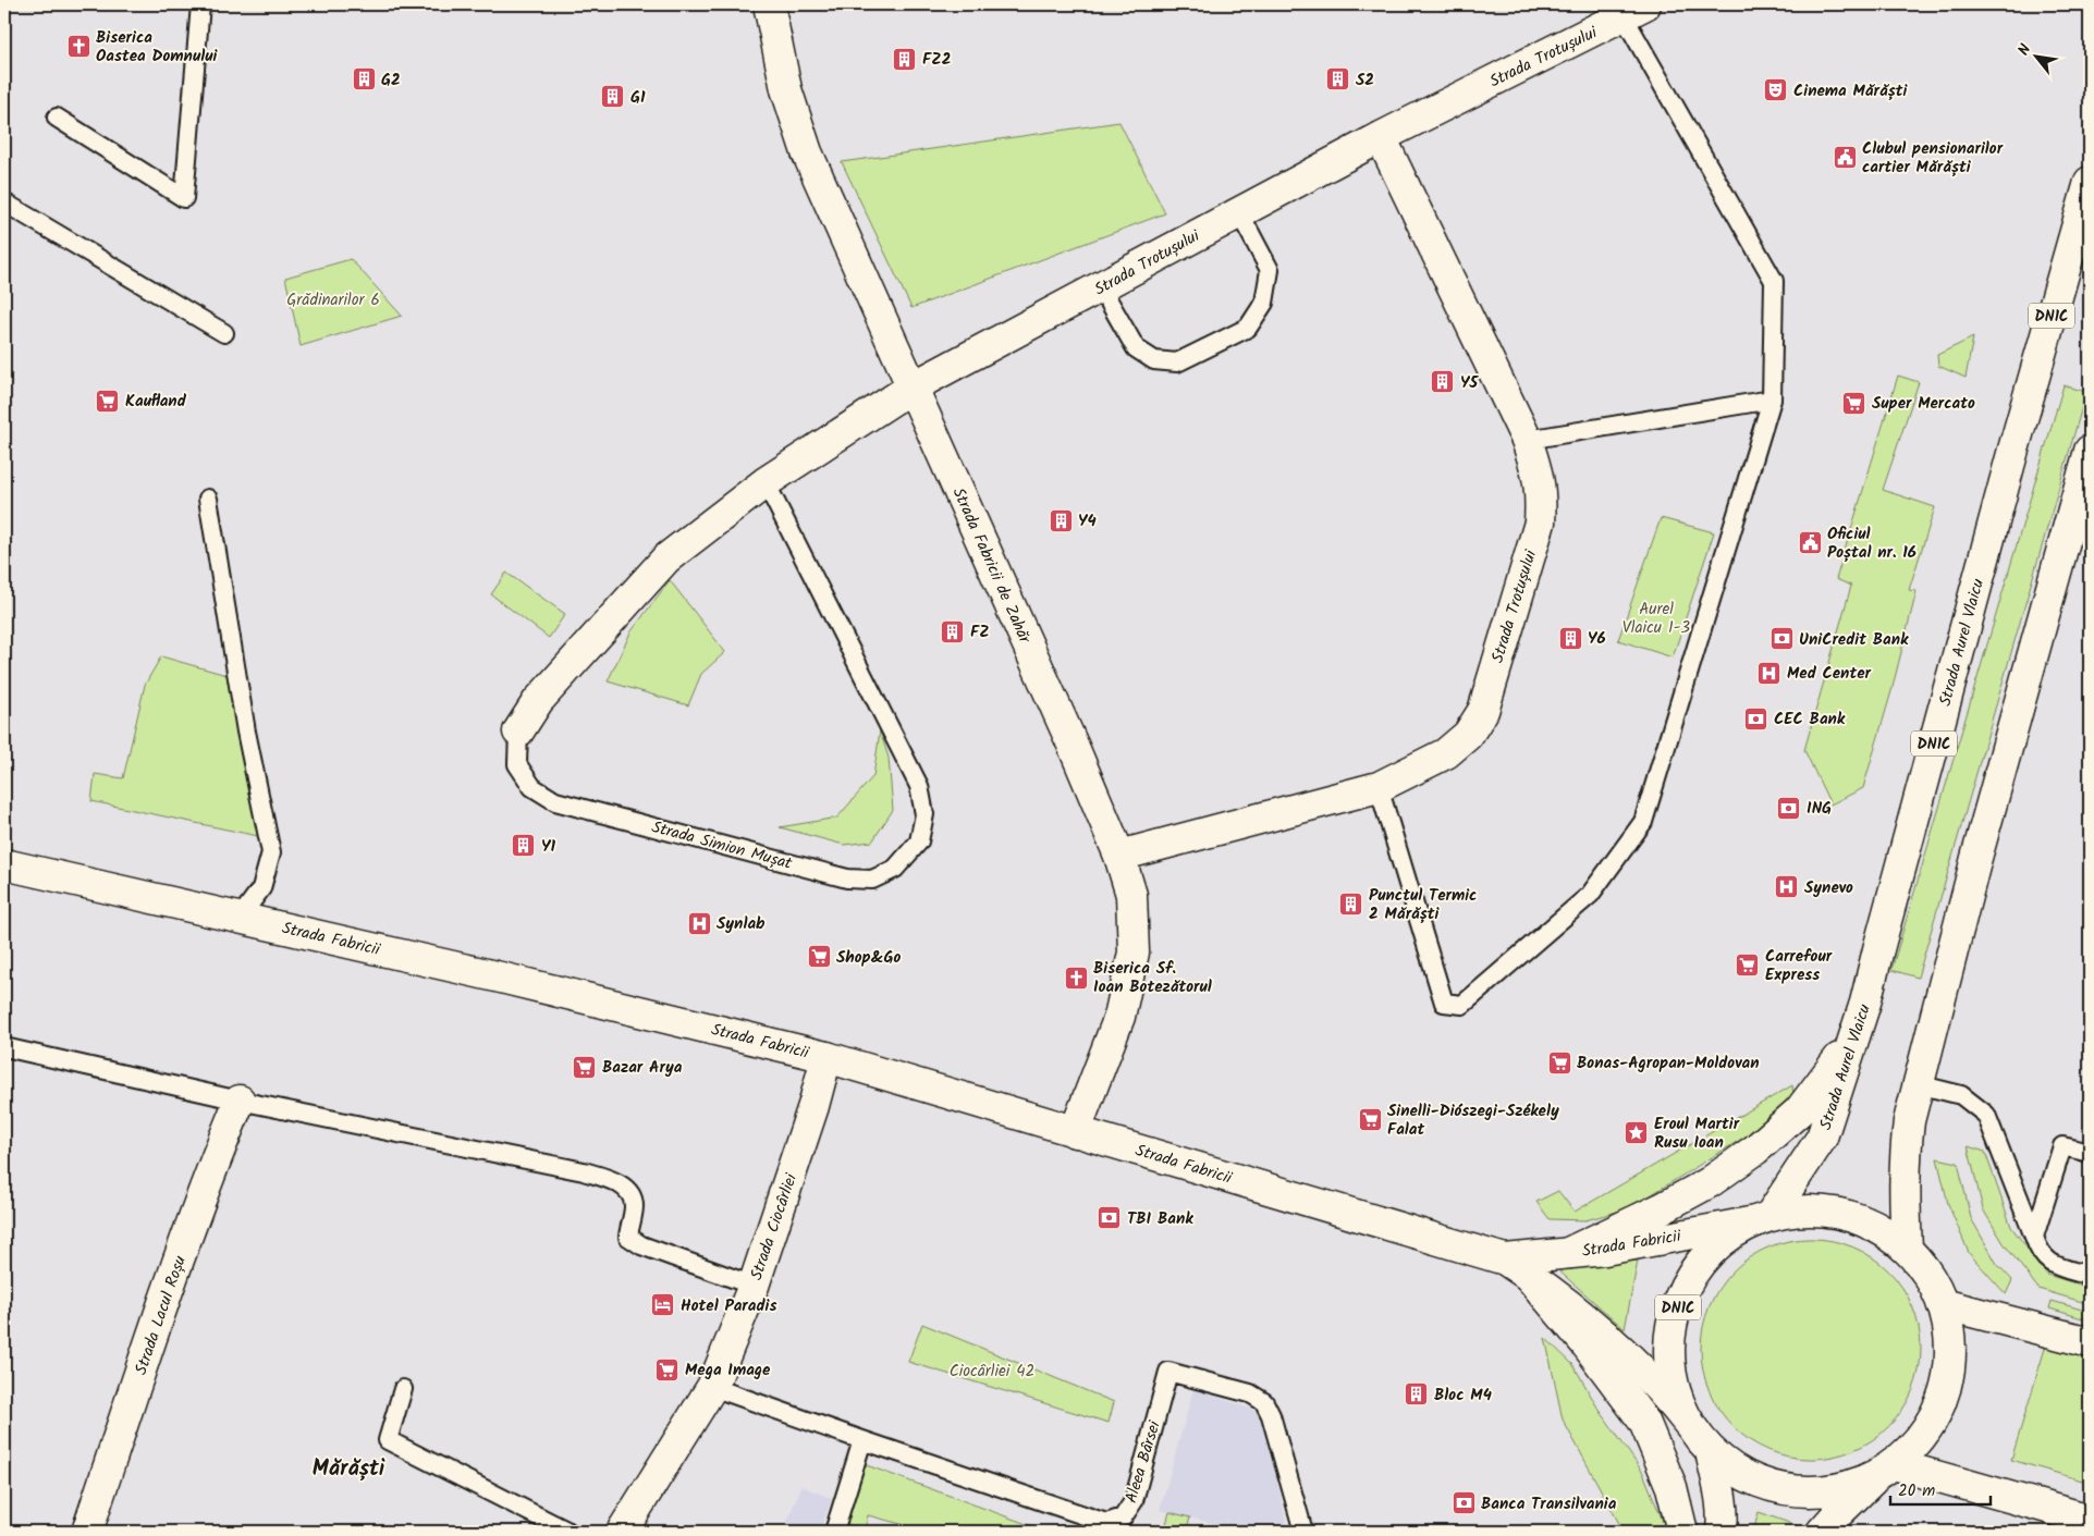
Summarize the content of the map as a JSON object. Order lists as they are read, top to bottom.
{
  "streets": {
    "main road": [
      "Strada Trotușului",
      "DN1C",
      "Strada Fabricii de Zahăr",
      "Strada Aurel Vlaicu",
      "Strada Simion Mușat",
      "Strada Fabricii",
      "Strada Ciocârliei",
      "Strada Lacul Roșu"
    ],
    "lane": ["Aleea Bârsei"]
  },
  "crossings": [
    ["Strada Trotușului", "Strada Fabricii de Zahăr"],
    ["Strada Trotușului", "Strada Simion Mușat"],
    ["DN1C", "Strada Aurel Vlaicu"],
    ["DN1C", "Strada Fabricii"],
    ["Strada Fabricii de Zahăr", "Strada Simion Mușat"],
    ["Strada Fabricii de Zahăr", "Strada Fabricii"],
    ["Strada Aurel Vlaicu", "Strada Fabricii"],
    ["Strada Fabricii", "Strada Ciocârliei"],
    ["Strada Ciocârliei", "Aleea Bârsei"]
  ],
  "districts": ["Mărăști"],
  "parks": ["Grădinarilor 6", "Aurel Vlaicu 1-3", "Ciocârliei 42"],
  "places": {
    "church": ["Biserica Oastea Domnului", "Biserica Sf. Ioan Botezătorul"],
    "building": [
      "FZ2",
      "G2",
      "S2",
      "G1",
      "Y5",
      "Y4",
      "FZ",
      "Y6",
      "Y1",
      "Punctul Termic 2 Mărăști",
      "Bloc M4"
    ],
    "theatre": ["Cinema Mărăști"],
    "public building": ["Clubul pensionarilor cartier Mărăști", "Oficiul Poștal nr. 16"],
    "supermarket": [
      "Kaufland",
      "Super Mercato",
      "Shop&Go",
      "Carrefour Express",
      "Bonas-Agropan-Moldovan",
      "Bazar Arya",
      "Sinelli-Diószegi-Székely Falat",
      "Mega Image"
    ],
    "bank": [
      "UniCredit Bank",
      "CEC Bank",
      "ING",
      "TBI Bank",
      "Banca Transilvania"
    ],
    "hospital": ["Med Center", "Synevo", "Synlab"],
    "place": ["Eroul Martir Rusu Ioan"],
    "hotel": ["Hotel Paradis"]
  },
  "scale_bar": "20 m",
  "north": "top left"
}
